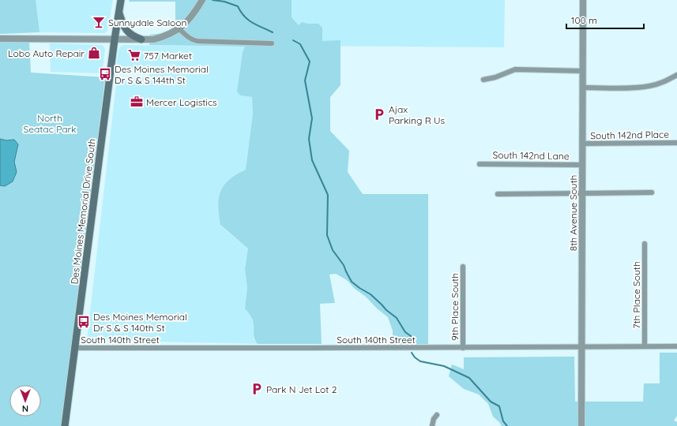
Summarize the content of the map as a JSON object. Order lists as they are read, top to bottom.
{
  "streets": {
    "main road": ["Des Moines Memorial Drive South"],
    "street": [
      "South 142nd Place",
      "South 142nd Lane",
      "8th Avenue South",
      "7th Place South",
      "9th Place South",
      "South 140th Street"
    ]
  },
  "crossings": [
    ["South 142nd Place", "8th Avenue South"],
    ["South 142nd Lane", "8th Avenue South"],
    ["Des Moines Memorial Drive South", "South 140th Street"],
    ["8th Avenue South", "South 140th Street"],
    ["7th Place South", "South 140th Street"],
    ["9th Place South", "South 140th Street"]
  ],
  "parks": ["North Seatac Park"],
  "places": {
    "bar": ["Sunnydale Saloon"],
    "shop": ["Lobo Auto Repair"],
    "supermarket": ["757 Market"],
    "bus stop": ["Des Moines Memorial Dr S & S 144th St", "Des Moines Memorial Dr S & S 140th St"],
    "office": ["Mercer Logistics"],
    "parking": ["Ajax Parking R Us", "Park N Jet Lot 2"]
  },
  "scale_bar": "100 m",
  "north": "bottom"
}
